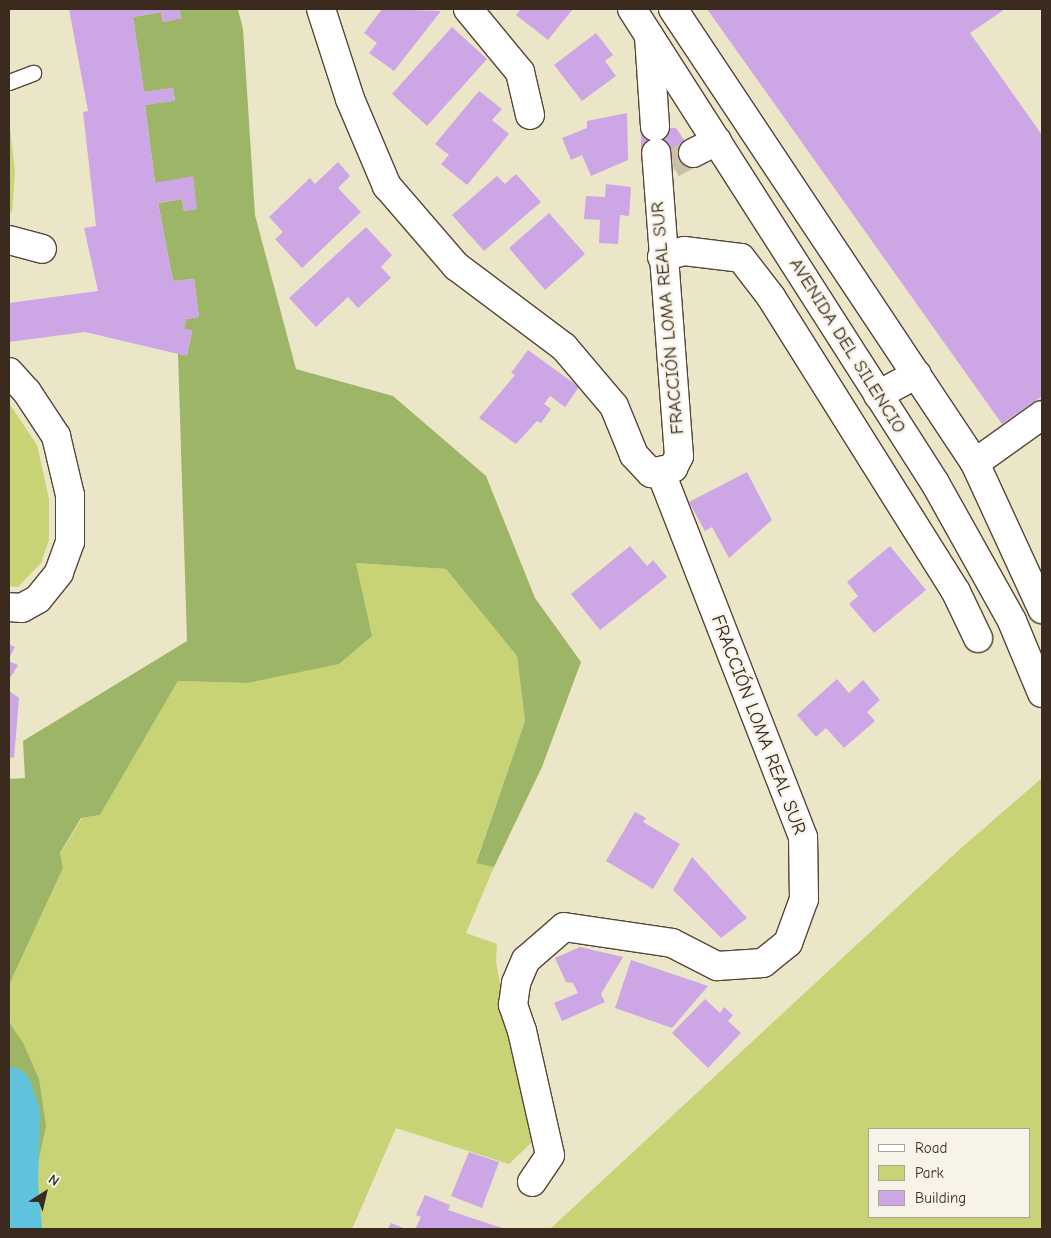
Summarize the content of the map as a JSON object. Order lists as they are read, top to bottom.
{
  "streets": {
    "street": ["FRACCIÓN LOMA REAL SUR", "AVENIDA DEL SILENCIO"]
  },
  "crossings": [
    ["FRACCIÓN LOMA REAL SUR", "AVENIDA DEL SILENCIO"]
  ],
  "legend": ["Road", "Park", "Building"],
  "north": "top right"
}
